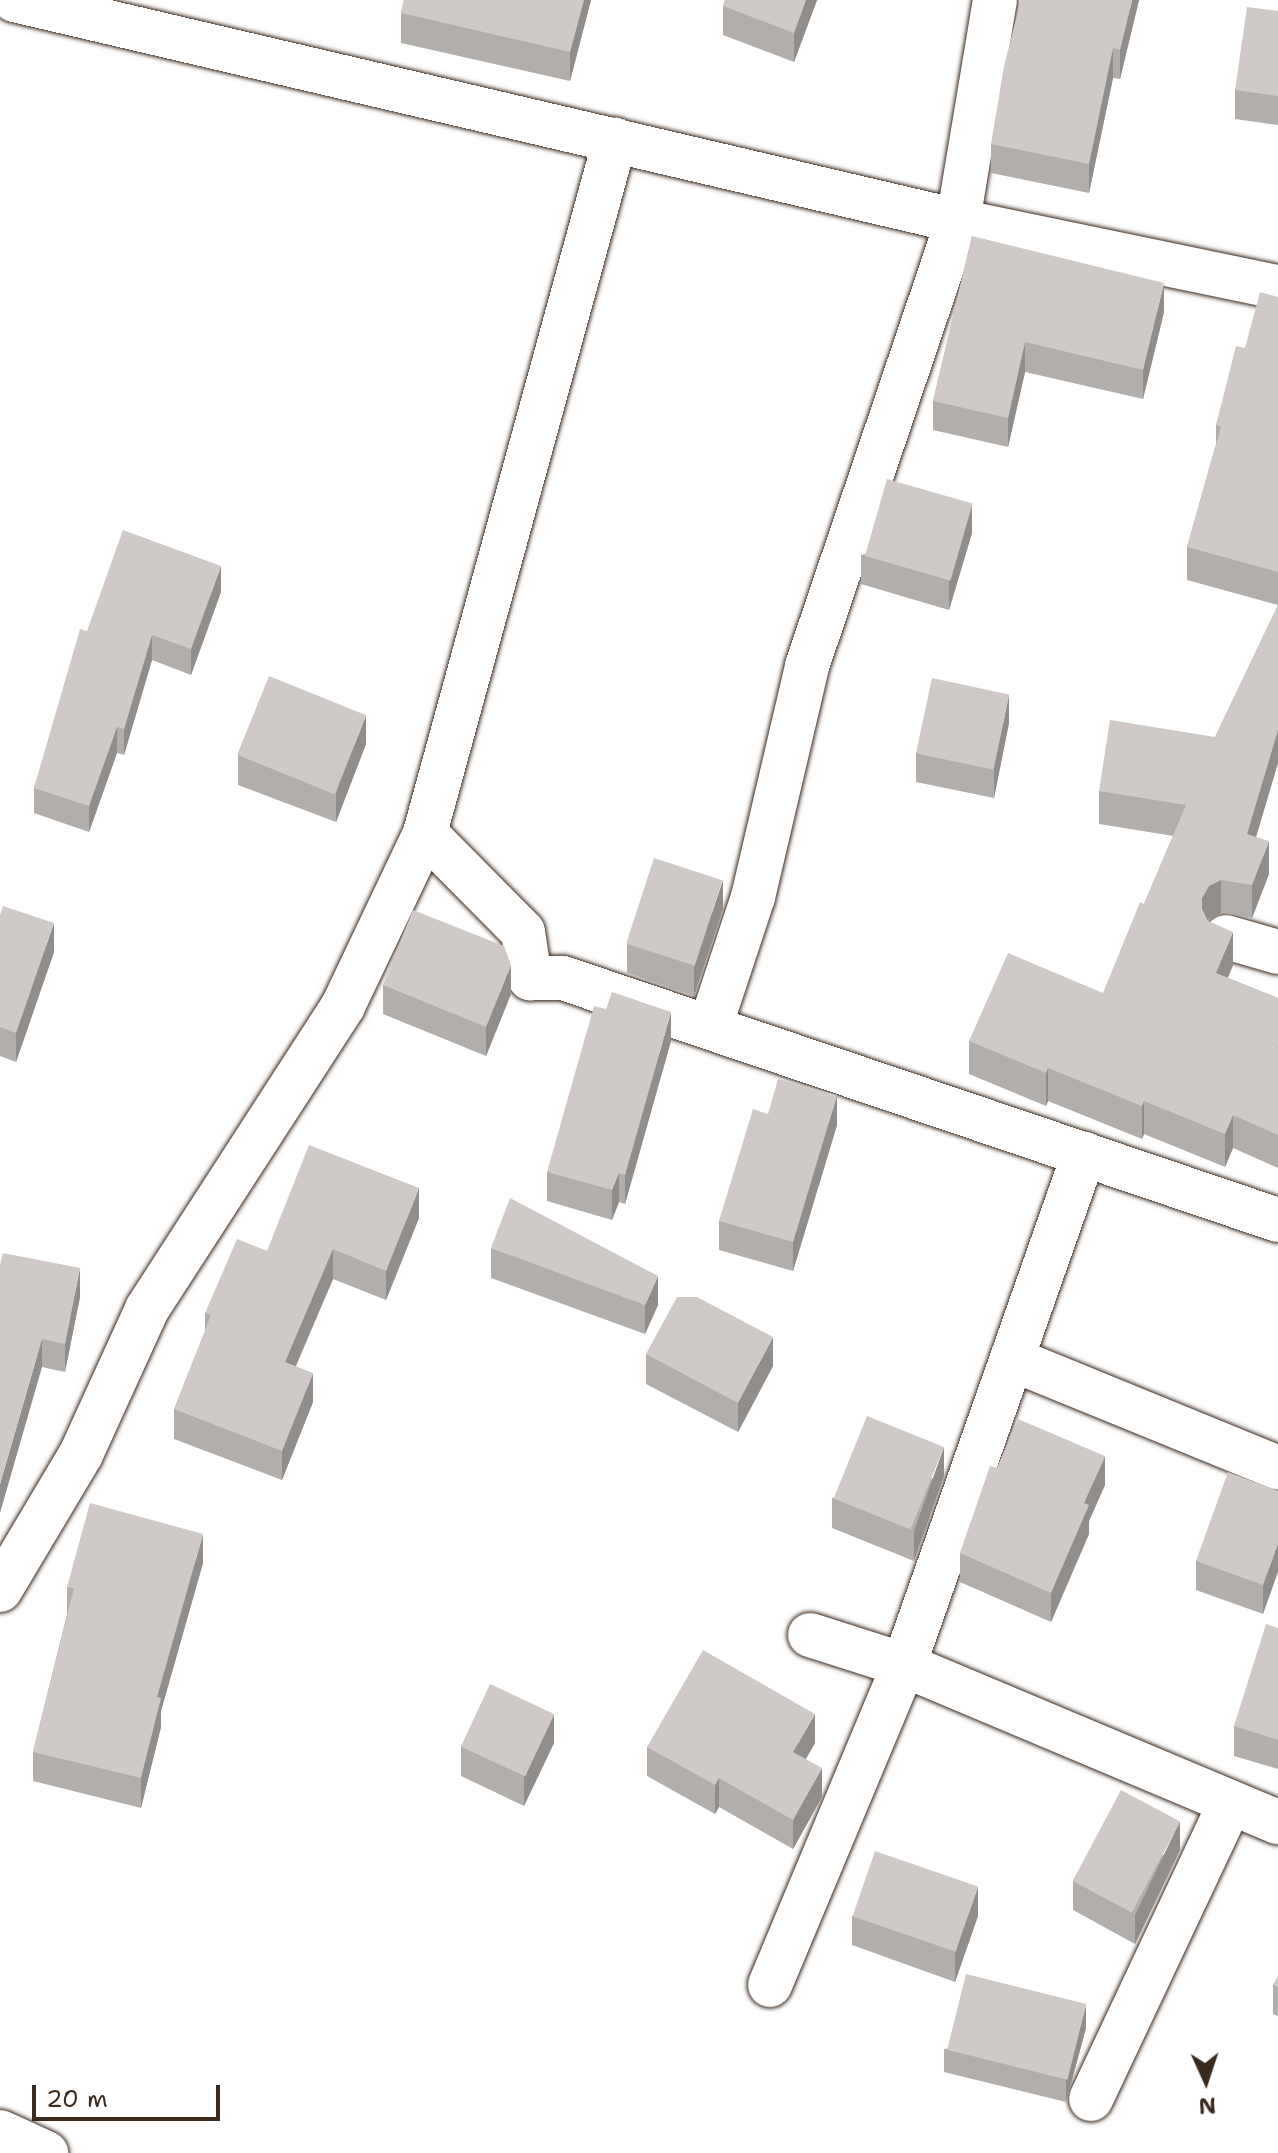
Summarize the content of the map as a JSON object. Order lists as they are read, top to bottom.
{
  "scale_bar": "20 m",
  "north": "bottom"
}
